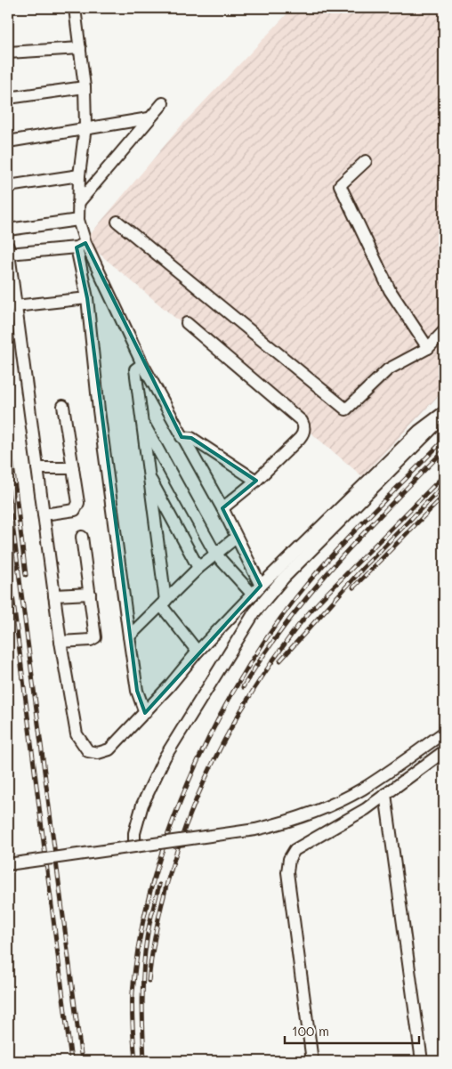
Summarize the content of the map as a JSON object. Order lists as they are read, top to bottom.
{
  "scale_bar": "100 m"
}
